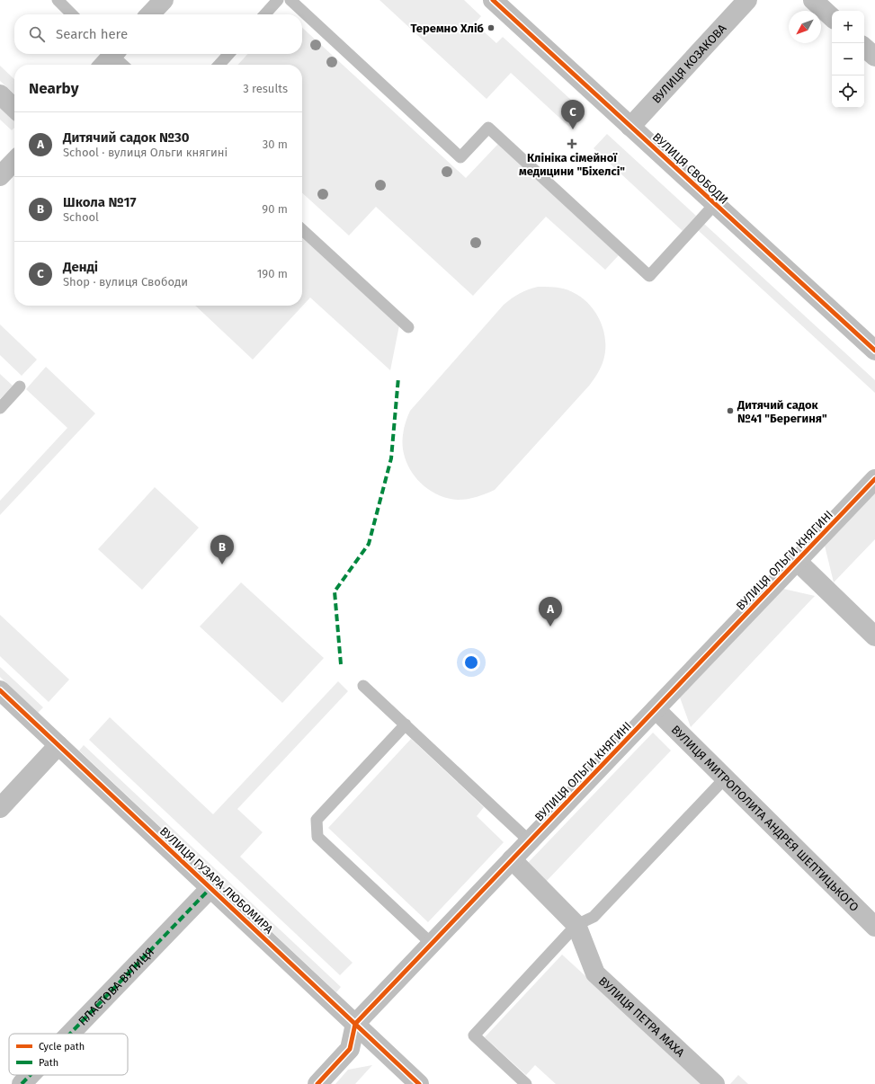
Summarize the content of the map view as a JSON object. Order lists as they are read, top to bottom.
{
  "streets": {
    "street": [
      "ВУЛИЦЯ КОЗАКОВА",
      "ВУЛИЦЯ СВОБОДИ",
      "ВУЛИЦЯ ОЛЬГИ КНЯГИНІ",
      "ВУЛИЦЯ МИТРОПОЛИТА АНДРЕЯ ШЕПТИЦЬКОГО",
      "ВУЛИЦЯ ГУЗАРА ЛЮБОМИРА",
      "ПЛАСТОВА ВУЛИЦЯ",
      "ВУЛИЦЯ ПЕТРА МАХА"
    ]
  },
  "crossings": [
    ["ВУЛИЦЯ КОЗАКОВА", "ВУЛИЦЯ СВОБОДИ"],
    ["ВУЛИЦЯ ОЛЬГИ КНЯГИНІ", "ВУЛИЦЯ МИТРОПОЛИТА АНДРЕЯ ШЕПТИЦЬКОГО"],
    ["ВУЛИЦЯ ОЛЬГИ КНЯГИНІ", "ВУЛИЦЯ ГУЗАРА ЛЮБОМИРА"],
    ["ВУЛИЦЯ ОЛЬГИ КНЯГИНІ", "ВУЛИЦЯ ПЕТРА МАХА"],
    ["ВУЛИЦЯ ГУЗАРА ЛЮБОМИРА", "ПЛАСТОВА ВУЛИЦЯ"]
  ],
  "places": {
    "other": ["Теремно Хліб", "Дитячий садок №41 \"Берегиня\""],
    "health": ["Клініка сімейної медицини \"Біхелсі\""]
  },
  "legend": ["Cycle path", "Path"],
  "north": "bottom left",
  "page": {
    "map_buttons": ["+", "−"],
    "search": "Search here",
    "heading": ["Nearby", "3 results"],
    "pins": ["C", "B", "A"],
    "list": [
      {
        "mark": "A",
        "name": "Дитячий садок №30",
        "note": "School · вулиця Ольги княгині",
        "value": "30 m"
      },
      {
        "mark": "B",
        "name": "Школа №17",
        "note": "School",
        "value": "90 m"
      },
      {
        "mark": "C",
        "name": "Денді",
        "note": "Shop · вулиця Свободи",
        "value": "190 m"
      }
    ]
  }
}
